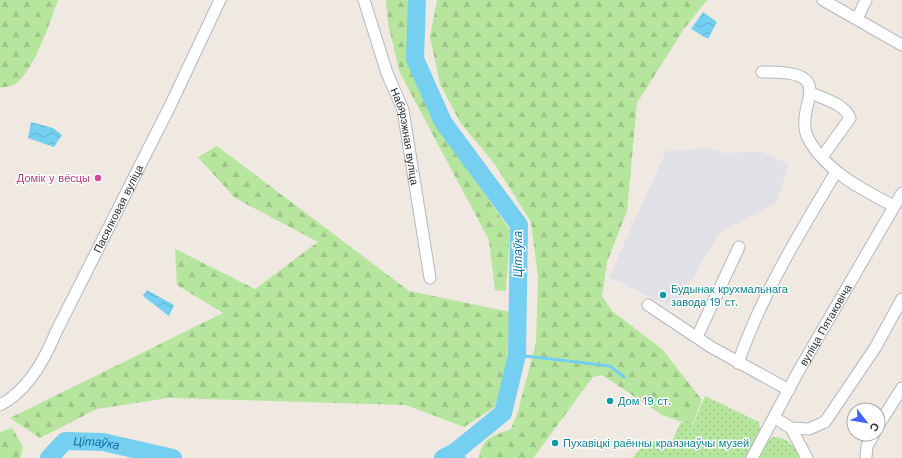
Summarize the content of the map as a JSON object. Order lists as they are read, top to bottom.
{
  "streets": {
    "street": ["Набярэжная вуліца", "Пасялковая вуліца", "вуліца Пятаковіча"]
  },
  "water": ["Цітаўка"],
  "places": [
    "Домік у вёсцы",
    "Будынак крухмальнага завода 19 ст.",
    "Дом 19 ст.",
    "Пухавіцкі раённы краязнаўчы музей"
  ],
  "north": "bottom right"
}
